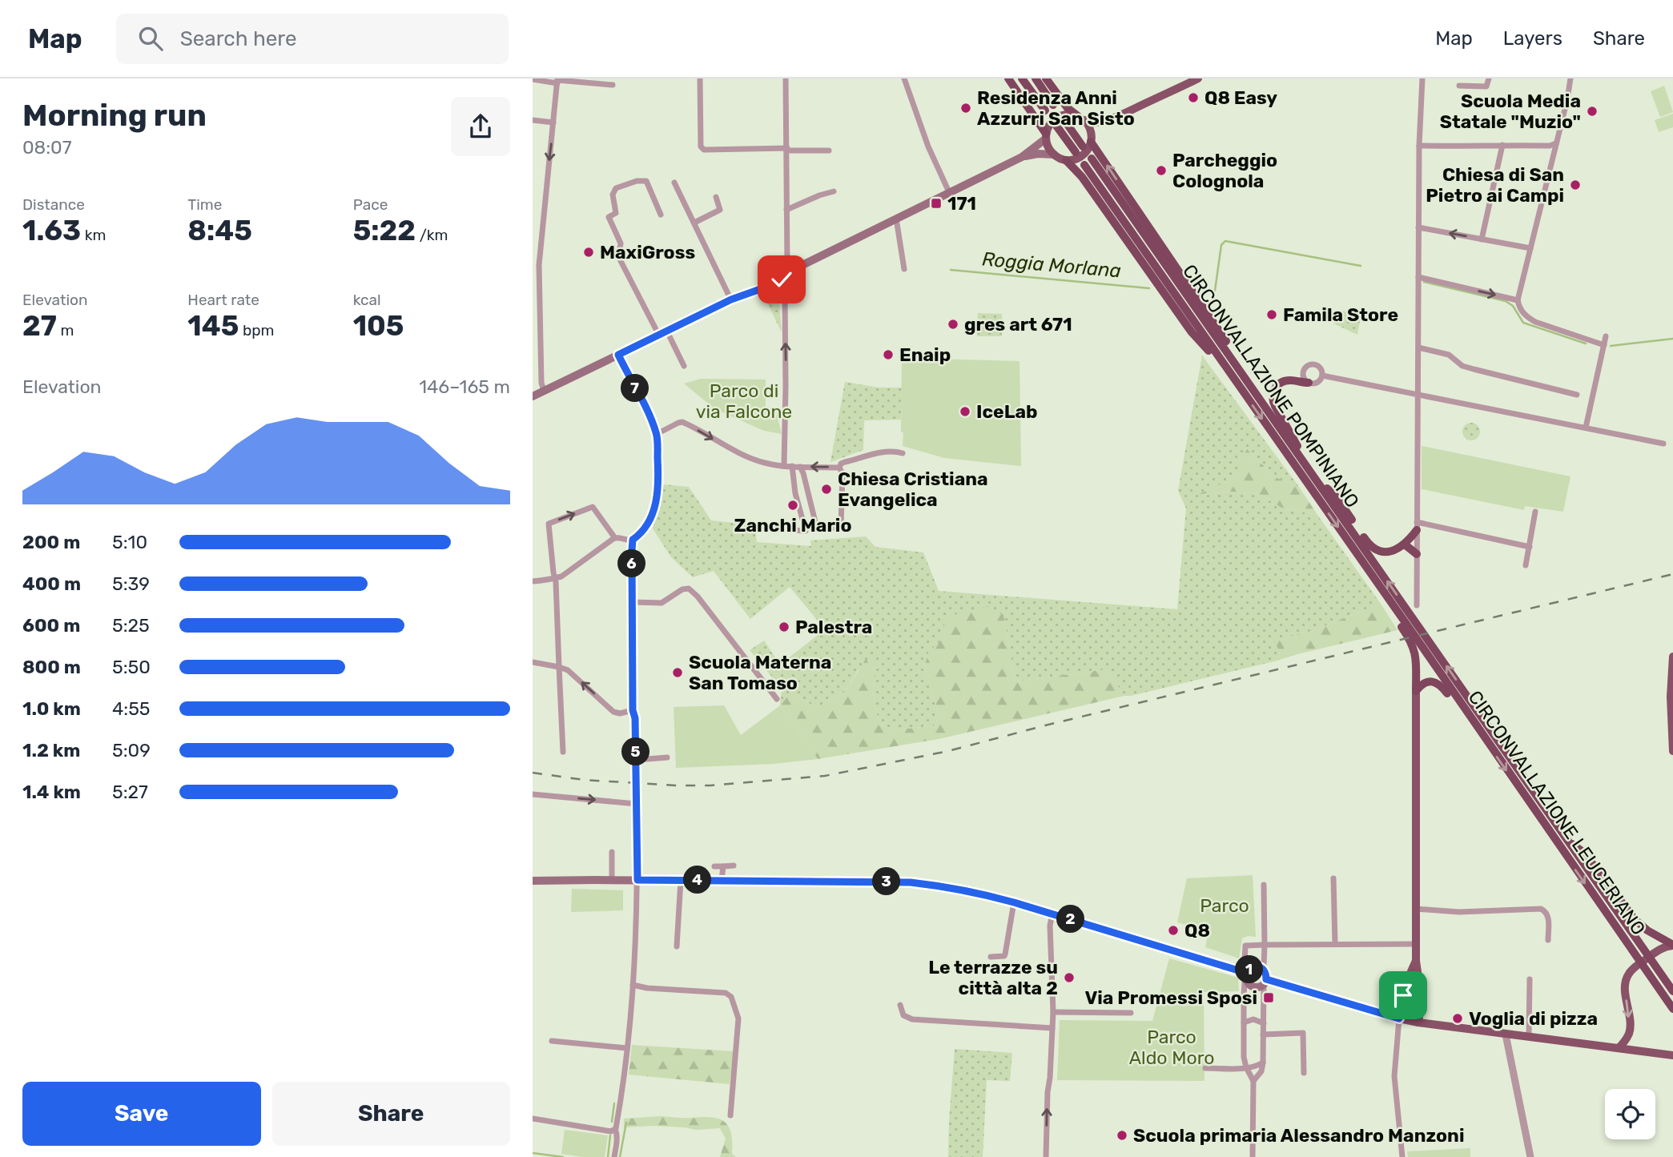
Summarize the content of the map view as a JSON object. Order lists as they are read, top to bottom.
{
  "streets": {
    "highway": ["CIRCONVALLAZIONE POMPINIANO", "CIRCONVALLAZIONE LEUCERIANO"]
  },
  "crossings": [
    ["CIRCONVALLAZIONE POMPINIANO", "CIRCONVALLAZIONE LEUCERIANO"]
  ],
  "water": ["Roggia Morlana"],
  "parks": ["Parco di via Falcone", "Parco", "Parco Aldo Moro"],
  "places": {
    "other": [
      "Q8 Easy",
      "Residenza Anni Azzurri San Sisto",
      "Scuola Media Statale \"Muzio\"",
      "Parcheggio Colognola",
      "Chiesa di San Pietro ai Campi",
      "MaxiGross",
      "Famila Store",
      "gres art 671",
      "Enaip",
      "IceLab",
      "Chiesa Cristiana Evangelica",
      "Zanchi Mario",
      "Palestra",
      "Scuola Materna San Tomaso",
      "Q8",
      "Le terrazze su città alta 2",
      "Voglia di pizza",
      "Scuola primaria Alessandro Manzoni"
    ],
    "transit": ["171", "Via Promessi Sposi"]
  },
  "page": {
    "header": "Map",
    "search": "Search here",
    "nav": ["Map", "Layers", "Share"],
    "heading": ["Morning run", "08:07"],
    "stats": [
      ["Distance", "1.63 km"],
      ["Time", "8:45"],
      ["Pace", "5:22 /km"],
      ["Elevation", "27 m"],
      ["Heart rate", "145 bpm"],
      ["kcal", "105"]
    ],
    "chart": ["Elevation", "146–165 m"],
    "pins": [
      "7",
      "6",
      "5",
      "4",
      "3",
      "2",
      "1"
    ],
    "list": [
      {
        "name": "200 m",
        "note": "5:10"
      },
      {
        "name": "400 m",
        "note": "5:39"
      },
      {
        "name": "600 m",
        "note": "5:25"
      },
      {
        "name": "800 m",
        "note": "5:50"
      },
      {
        "name": "1.0 km",
        "note": "4:55"
      },
      {
        "name": "1.2 km",
        "note": "5:09"
      },
      {
        "name": "1.4 km",
        "note": "5:27"
      }
    ],
    "buttons": ["Save", "Share"]
  }
}
